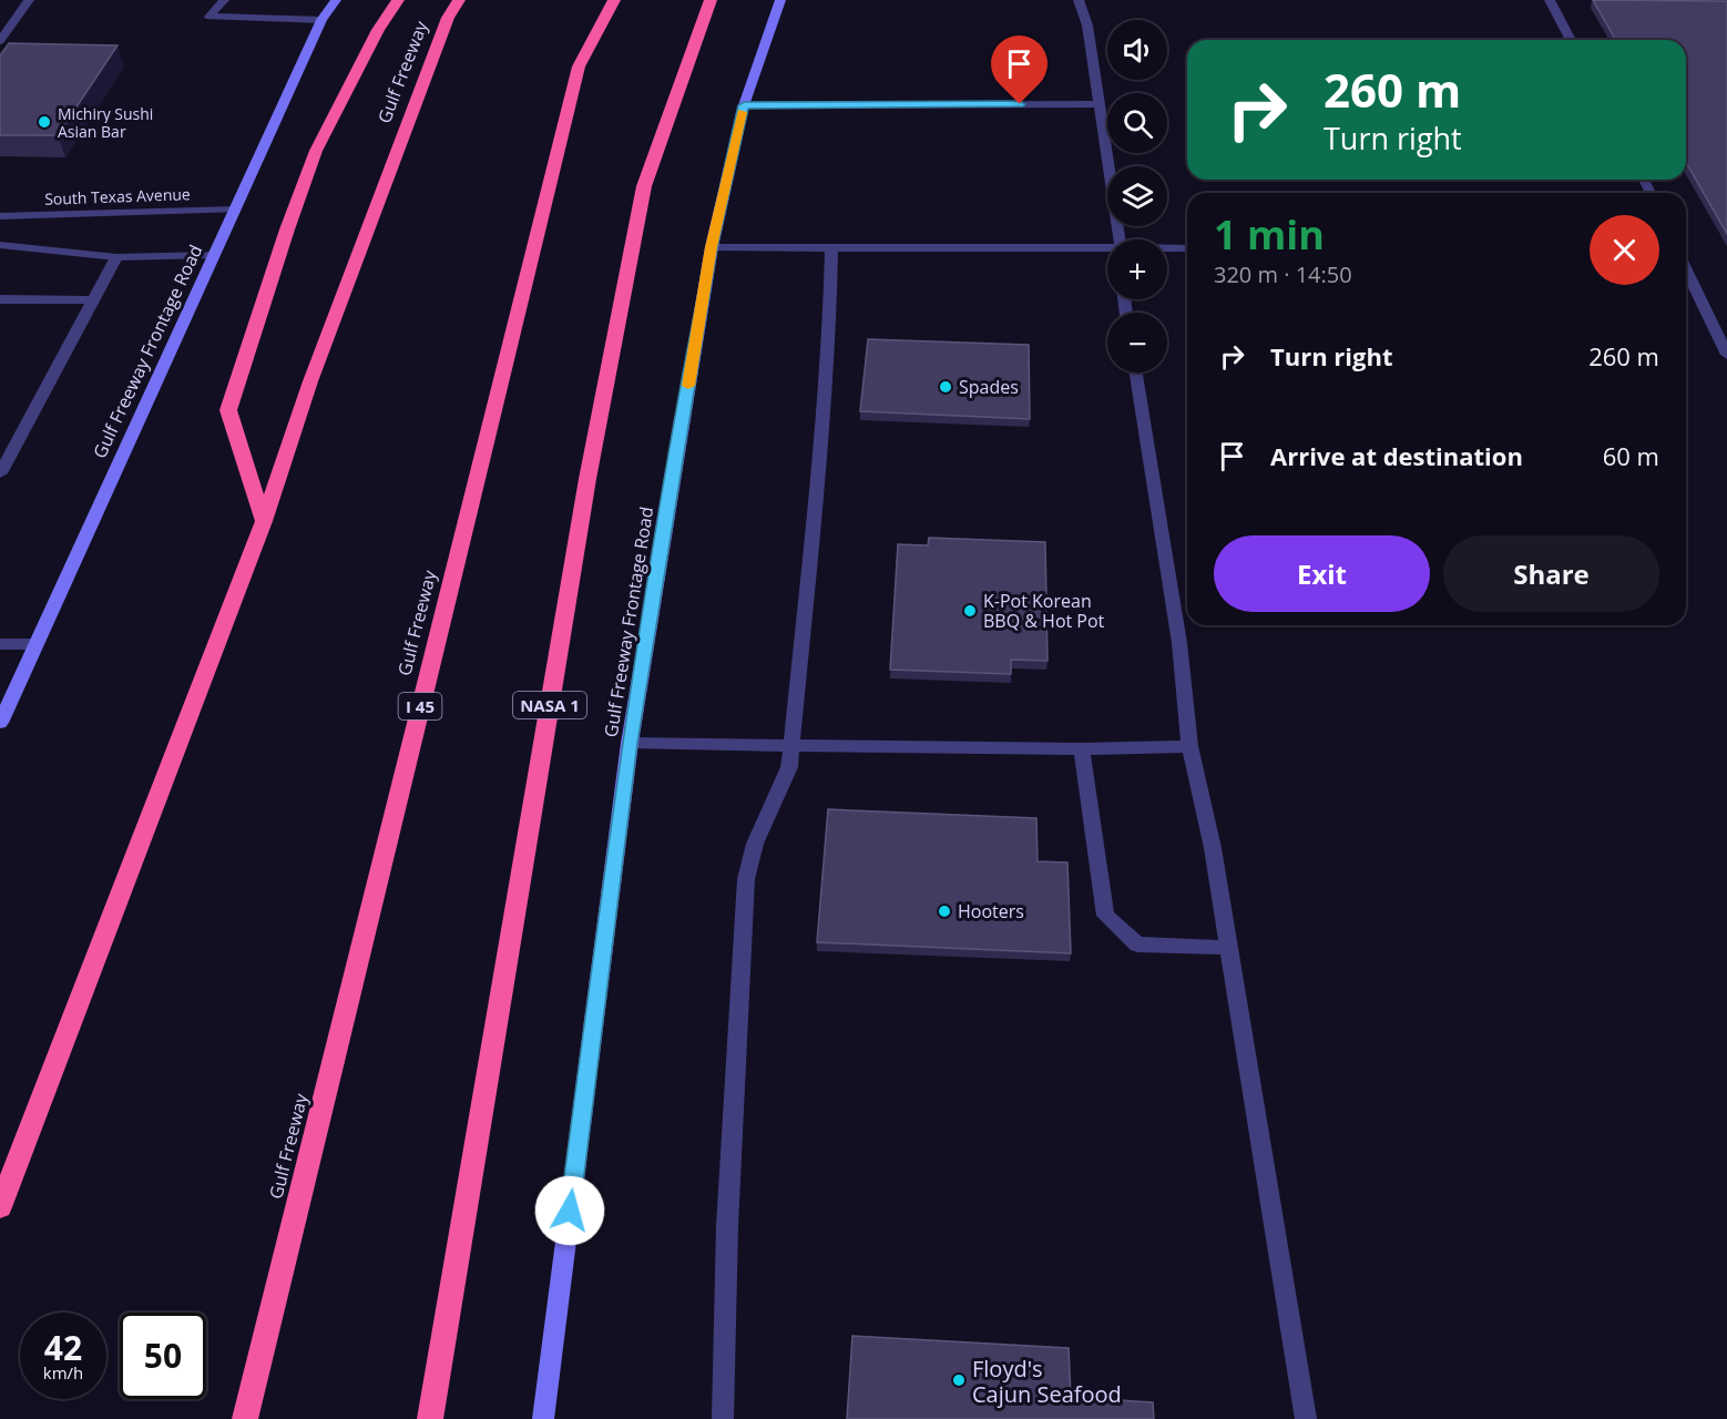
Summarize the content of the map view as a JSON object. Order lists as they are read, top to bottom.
{
  "streets": {
    "highway": ["Gulf Freeway", "NASA 1", "I 45"],
    "main road": ["Gulf Freeway Frontage Road"],
    "street": ["South Texas Avenue"]
  },
  "crossings": [
    ["South Texas Avenue", "Gulf Freeway Frontage Road"]
  ],
  "places": [
    "Michiry Sushi Asian Bar",
    "Spades",
    "K-Pot Korean BBQ & Hot Pot",
    "Hooters",
    "Floyd's Cajun Seafood"
  ],
  "page": {
    "map_buttons": ["+", "−"],
    "turn": ["260 m", "Turn right"],
    "heading": ["1 min", "320 m · 14:50"],
    "list": [
      {
        "name": "Turn right",
        "value": "260 m"
      },
      {
        "name": "Arrive at destination",
        "value": "60 m"
      }
    ],
    "buttons": ["Exit", "Share"],
    "speed": "42 km/h",
    "limit": "50"
  }
}
